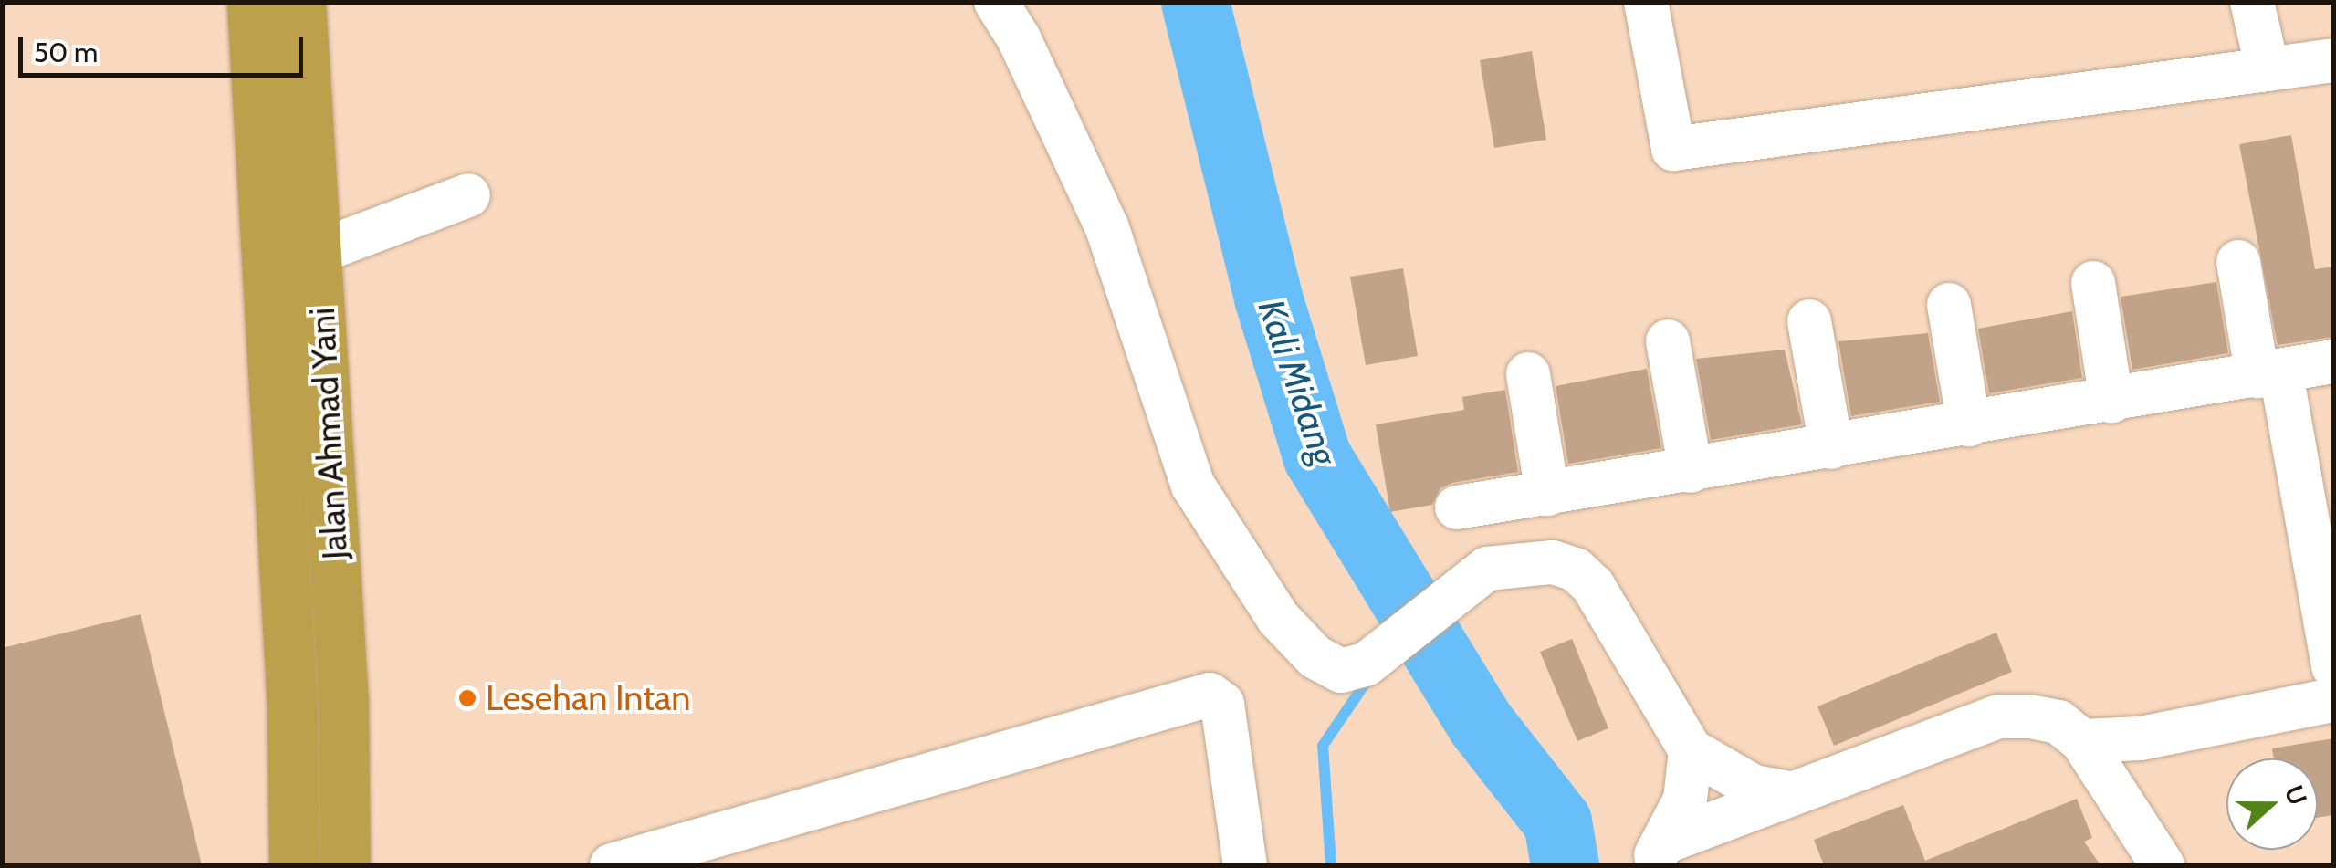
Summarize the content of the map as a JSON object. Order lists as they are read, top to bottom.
{
  "streets": {
    "highway": ["Jalan Ahmad Yani"]
  },
  "water": ["Kali Midang"],
  "places": ["Lesehan Intan"],
  "scale_bar": "50 m",
  "north": "right"
}
